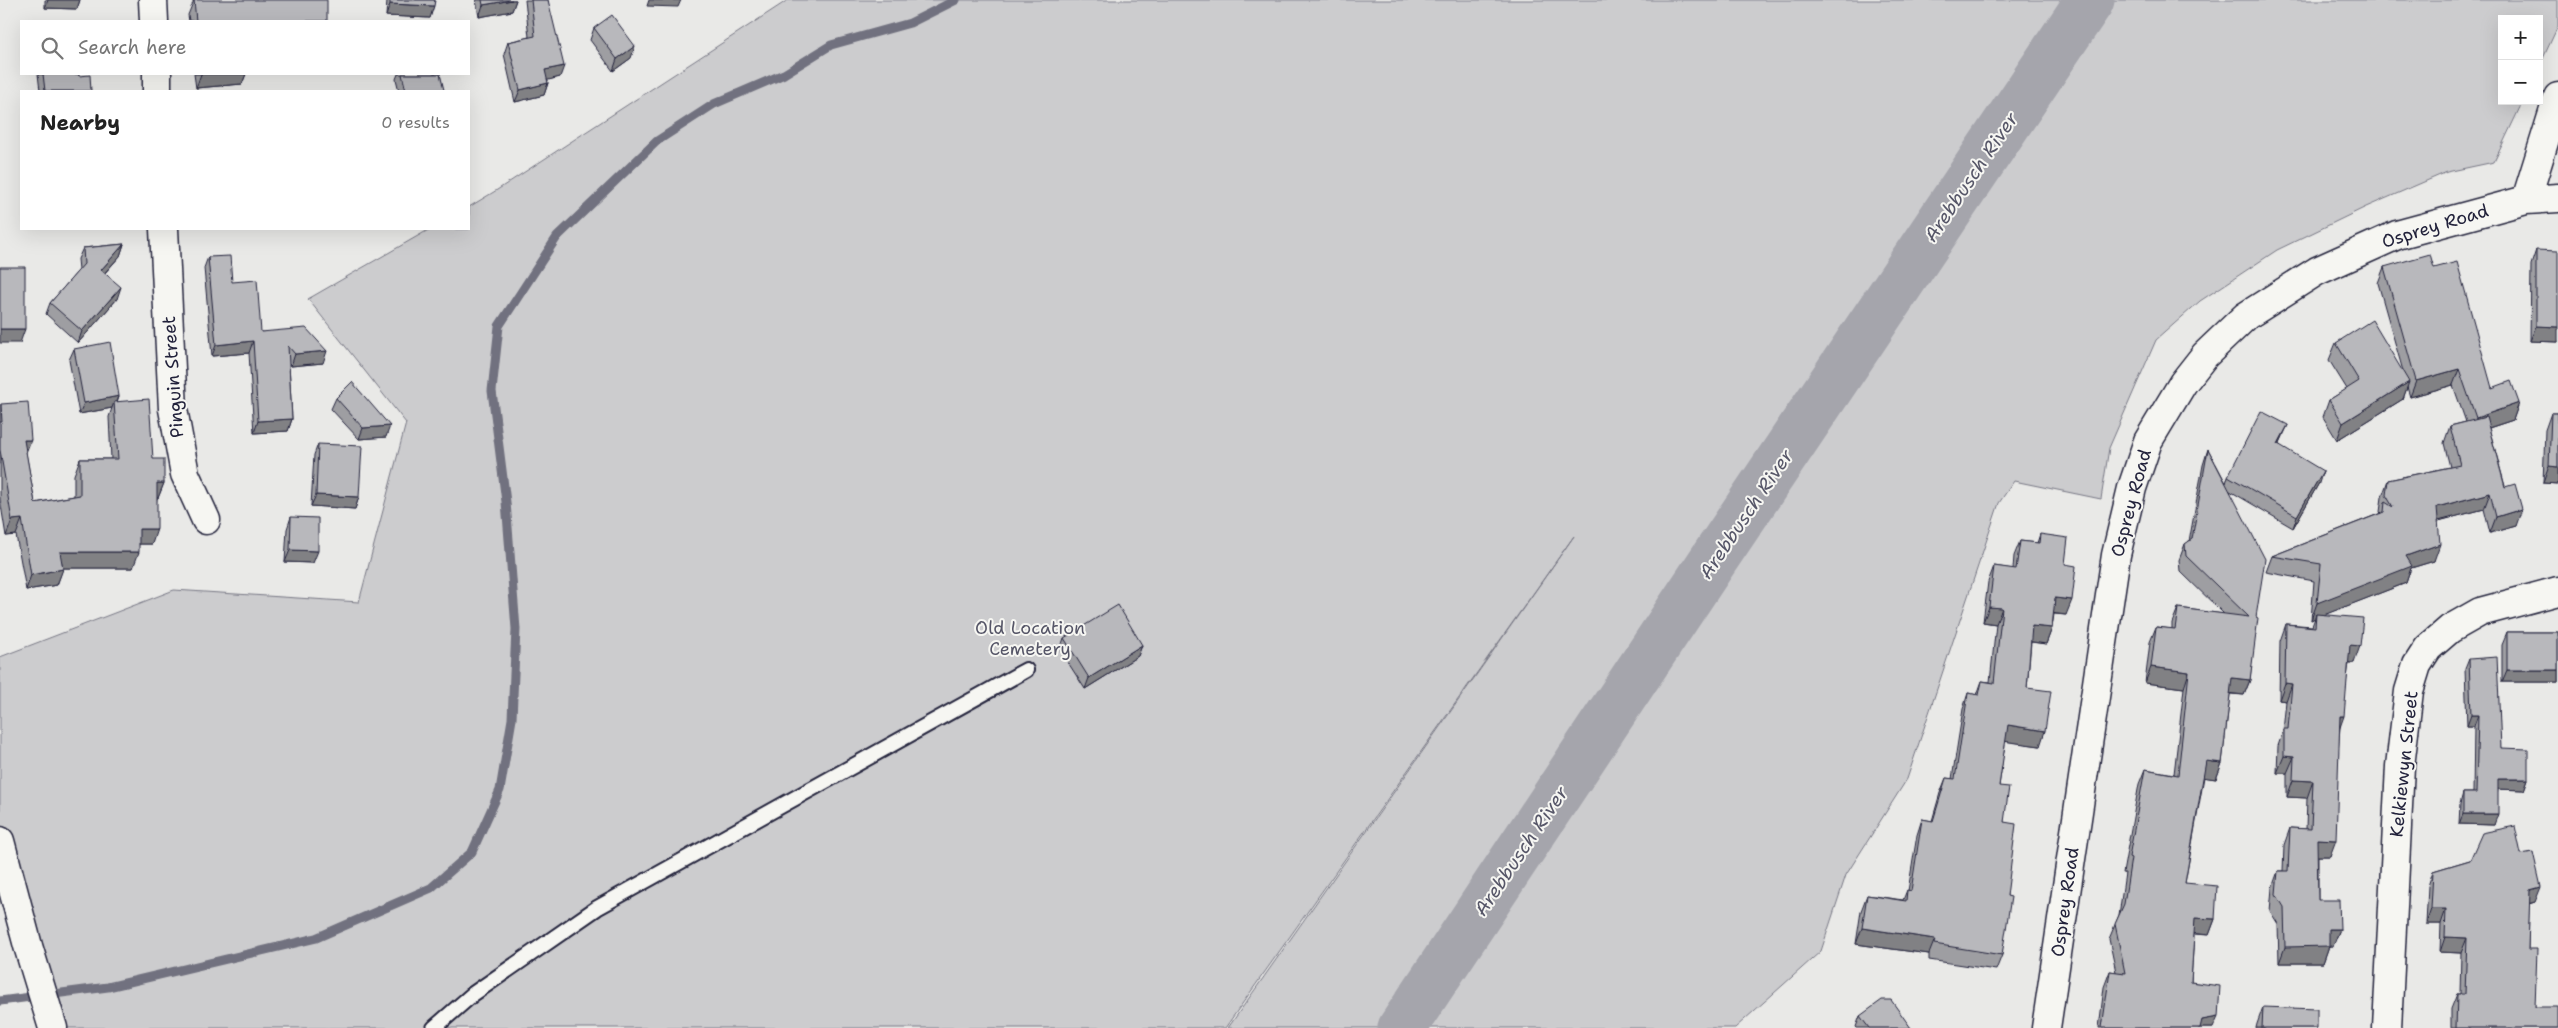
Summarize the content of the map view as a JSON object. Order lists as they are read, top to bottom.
{
  "streets": {
    "street": ["Osprey Road", "Pinguin Street", "Kelkiewyn Street"]
  },
  "water": ["Arebbusch River"],
  "parks": ["Old Location Cemetery"],
  "page": {
    "map_buttons": ["+", "−"],
    "search": "Search here",
    "heading": ["Nearby", "0 results"]
  }
}
